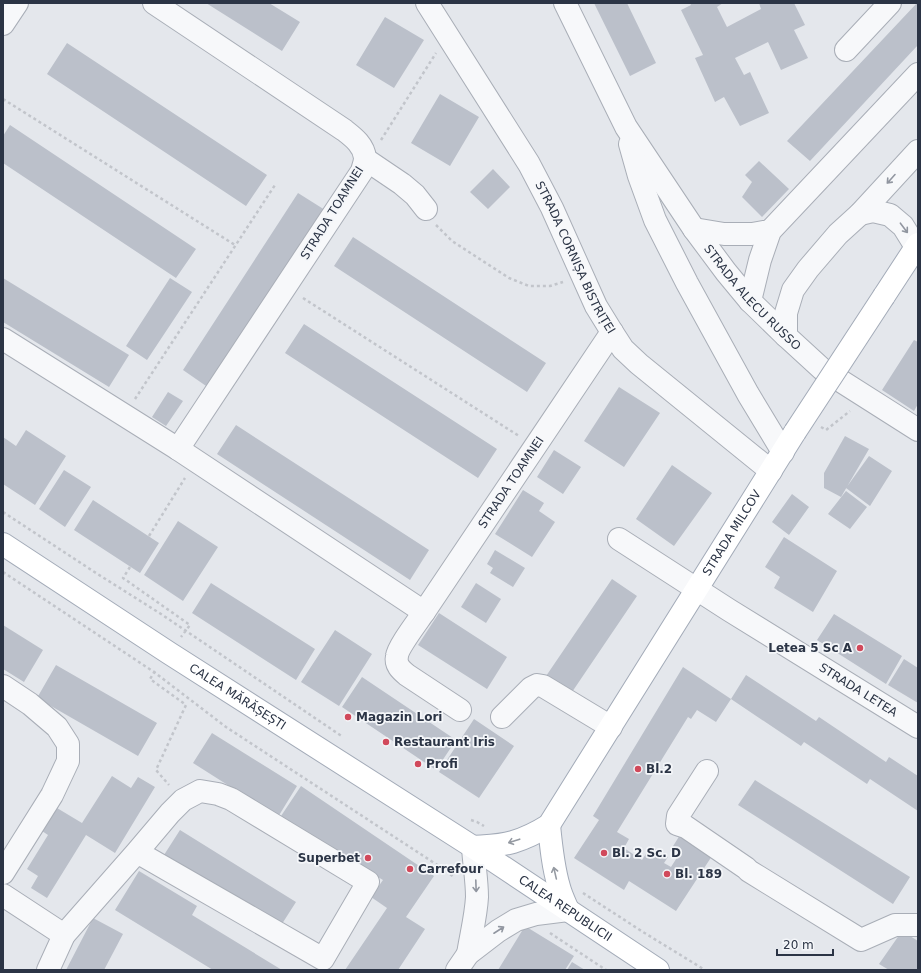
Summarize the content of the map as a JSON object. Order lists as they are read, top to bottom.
{
  "streets": {
    "main road": ["STRADA MILCOV", "CALEA MĂRĂȘEȘTI", "CALEA REPUBLICII"],
    "street": [
      "STRADA TOAMNEI",
      "STRADA CORNIȘA BISTRIȚEI",
      "STRADA ALECU RUSSO",
      "STRADA LETEA"
    ]
  },
  "crossings": [
    ["STRADA TOAMNEI", "STRADA CORNIȘA BISTRIȚEI"],
    ["STRADA CORNIȘA BISTRIȚEI", "STRADA MILCOV"],
    ["STRADA ALECU RUSSO", "STRADA MILCOV"],
    ["STRADA MILCOV", "STRADA LETEA"],
    ["CALEA MĂRĂȘEȘTI", "CALEA REPUBLICII"]
  ],
  "places": [
    "Letea 5 Sc A",
    "Magazin Lori",
    "Restaurant Iris",
    "Profi",
    "Bl.2",
    "Bl. 2 Sc. D",
    "Superbet",
    "Carrefour",
    "Bl. 189"
  ],
  "scale_bar": "20 m"
}
